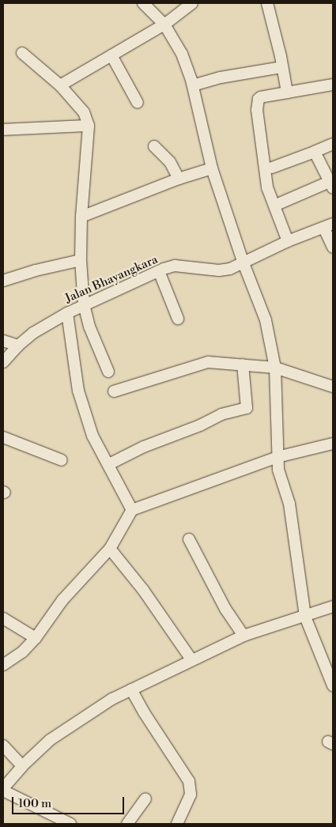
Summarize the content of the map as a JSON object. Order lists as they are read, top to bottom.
{
  "streets": {
    "street": ["Jalan Bhayangkara"]
  },
  "scale_bar": "100 m"
}
